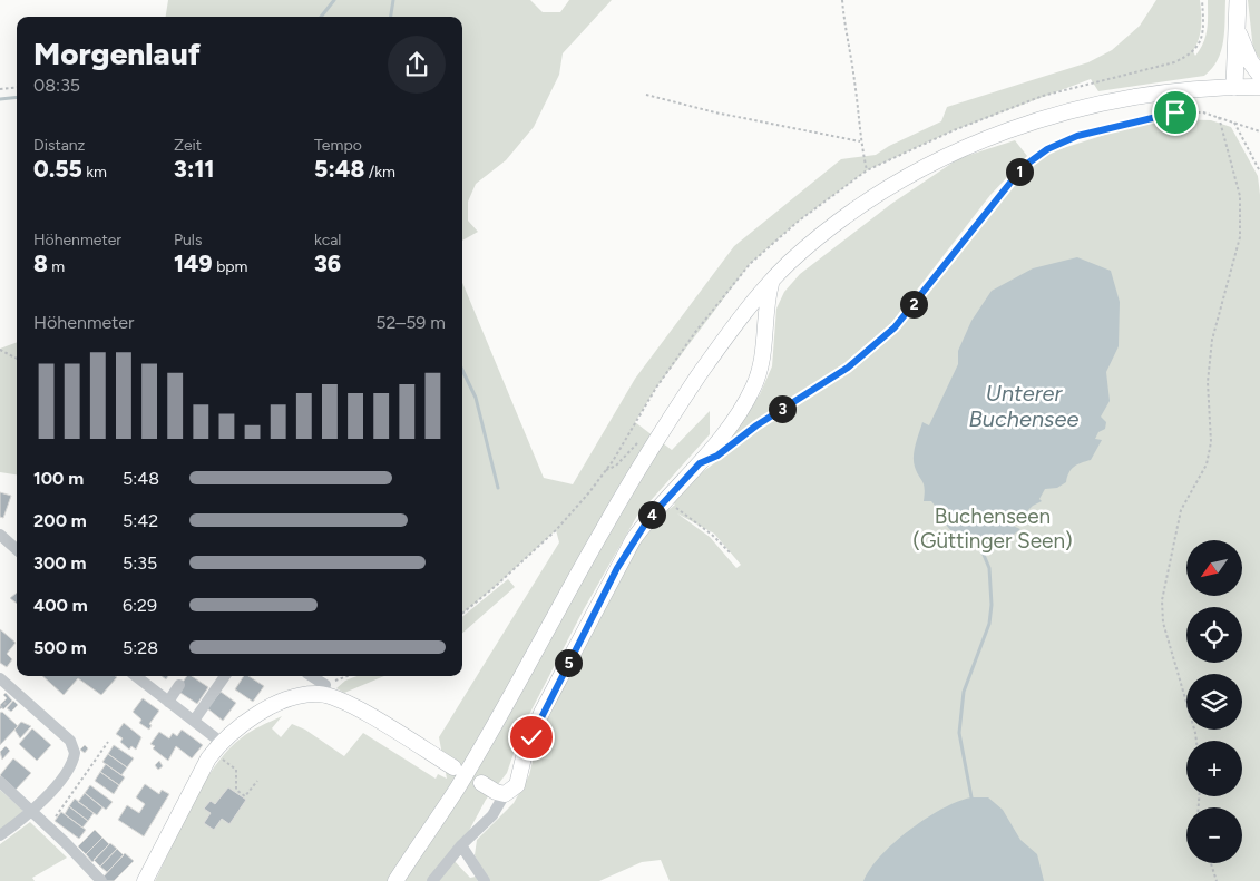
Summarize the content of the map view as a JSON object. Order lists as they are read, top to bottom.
{
  "water": ["Unterer Buchensee"],
  "parks": ["Buchenseen (Güttinger Seen)"],
  "north": "bottom left",
  "page": {
    "heading": ["Morgenlauf", "08:35"],
    "stats": [
      ["Distanz", "0.55 km"],
      ["Zeit", "3:11"],
      ["Tempo", "5:48 /km"],
      ["Höhenmeter", "8 m"],
      ["Puls", "149 bpm"],
      ["kcal", "36"]
    ],
    "pins": [
      "1",
      "2",
      "3",
      "4",
      "5"
    ],
    "chart": ["Höhenmeter", "52–59 m"],
    "list": [
      {
        "name": "100 m",
        "note": "5:48"
      },
      {
        "name": "200 m",
        "note": "5:42"
      },
      {
        "name": "300 m",
        "note": "5:35"
      },
      {
        "name": "400 m",
        "note": "6:29"
      },
      {
        "name": "500 m",
        "note": "5:28"
      }
    ],
    "map_buttons": ["+", "−"]
  }
}
